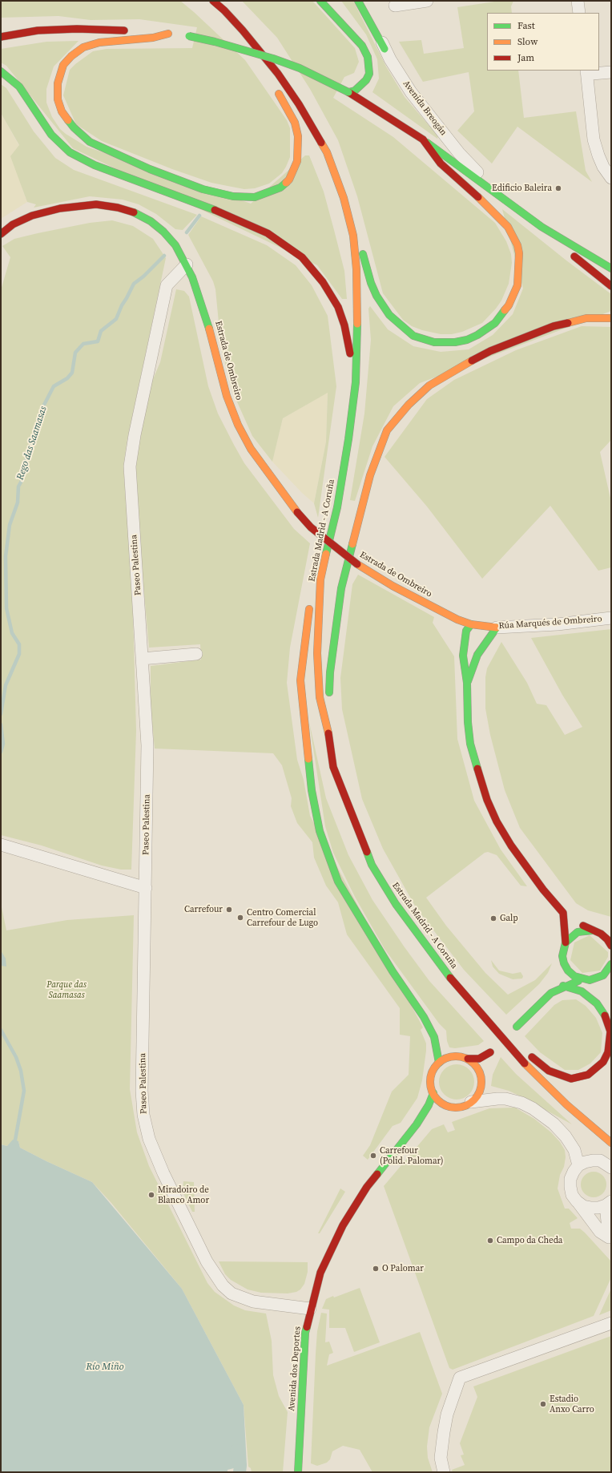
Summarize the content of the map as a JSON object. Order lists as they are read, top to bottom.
{
  "streets": {
    "main road": [
      "Estrada de Ombreiro",
      "Estrada Madrid - A Coruña",
      "Rúa Marqués de Ombreiro",
      "Avenida dos Deportes"
    ],
    "street": ["Avenida Breogán", "Paseo Palestina"]
  },
  "crossings": [
    ["Estrada de Ombreiro", "Paseo Palestina"],
    ["Estrada de Ombreiro", "Rúa Marqués de Ombreiro"],
    ["Paseo Palestina", "Avenida dos Deportes"]
  ],
  "water": ["Rego das Saamasas", "Río Miño"],
  "parks": ["Parque das Saamasas"],
  "places": [
    "Edificio Baleira",
    "Carrefour",
    "Centro Comercial Carrefour de Lugo",
    "Galp",
    "Carrefour (Polid. Palomar)",
    "Miradoiro de Blanco Amor",
    "Campo da Cheda",
    "O Palomar",
    "Estadio Anxo Carro"
  ],
  "legend": ["Fast", "Slow", "Jam"]
}
